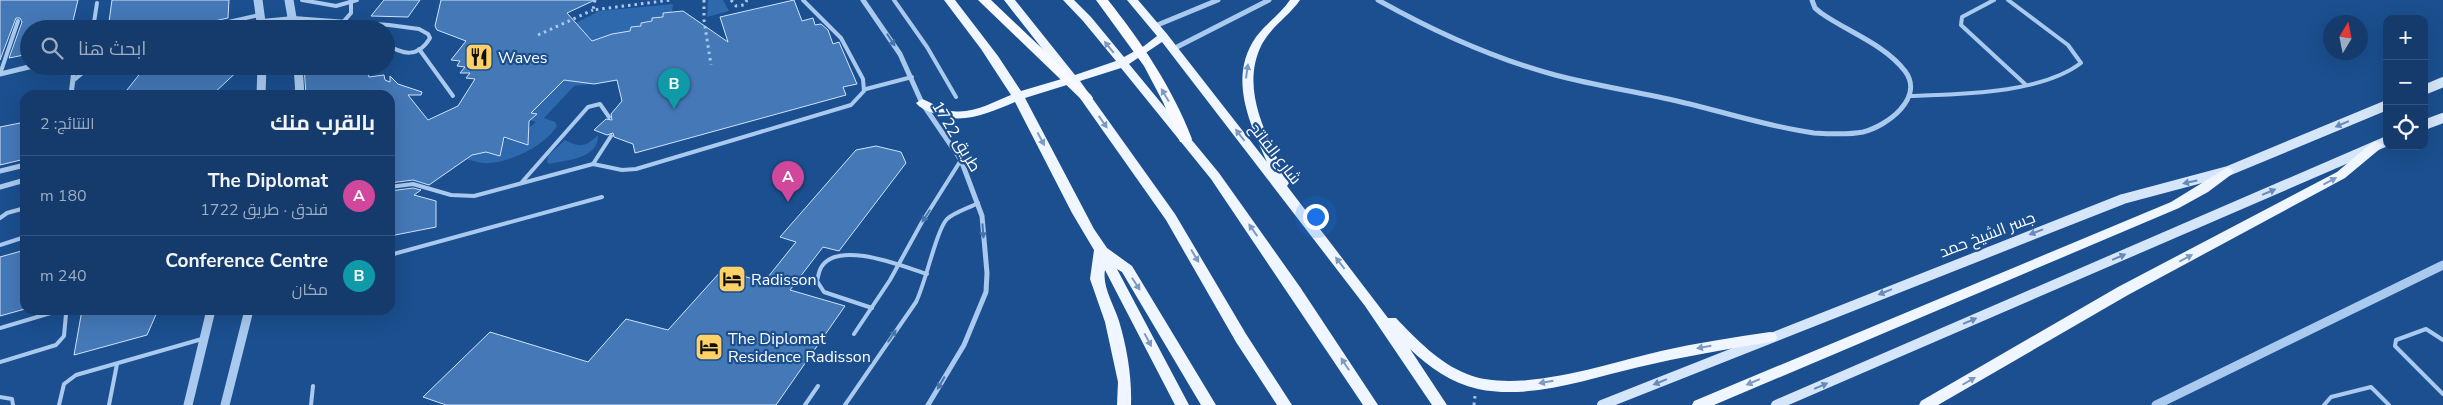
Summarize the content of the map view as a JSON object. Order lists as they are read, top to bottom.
{
  "streets": {
    "main road": ["شارع الفاتح", "جسر الشيخ حمد"],
    "street": ["طريق 1722"]
  },
  "one_way": ["طريق 1722"],
  "places": {
    "restaurant": ["Waves"],
    "hotel": ["Radisson", "The Diplomat Residence Radisson"]
  },
  "north": "top",
  "page": {
    "map_buttons": ["+", "−"],
    "search": "ابحث هنا",
    "pins": ["B", "A"],
    "heading": ["بالقرب منك", "النتائج: 2"],
    "list": [
      {
        "mark": "A",
        "name": "The Diplomat",
        "note": "فندق · طريق 1722",
        "value": "180 m"
      },
      {
        "mark": "B",
        "name": "Conference Centre",
        "note": "مكان",
        "value": "240 m"
      }
    ]
  }
}
